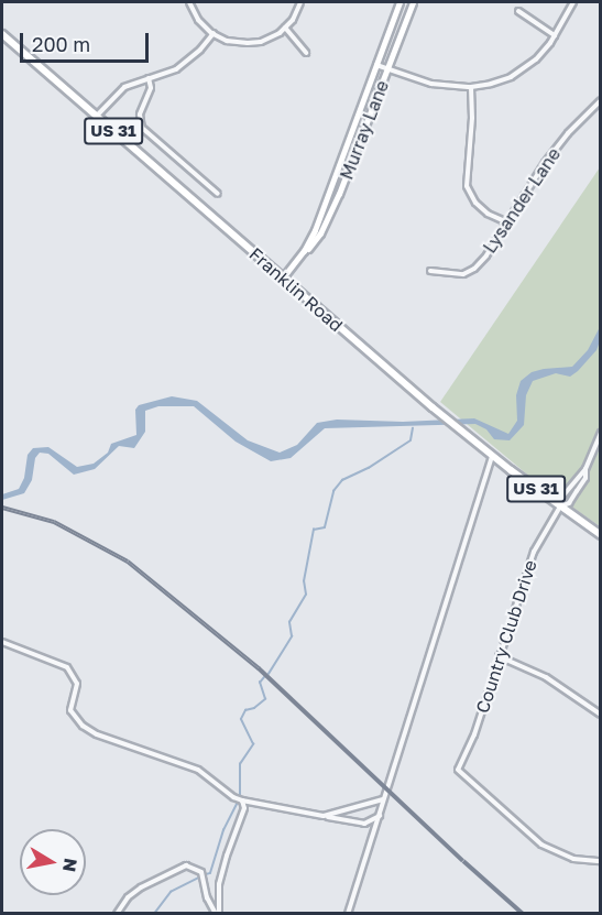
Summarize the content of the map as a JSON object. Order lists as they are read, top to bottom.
{
  "streets": {
    "main road": ["Murray Lane", "US 31", "Franklin Road"],
    "street": ["Lysander Lane", "Country Club Drive"]
  },
  "crossings": [
    ["Murray Lane", "Franklin Road"],
    ["Franklin Road", "Country Club Drive"]
  ],
  "scale_bar": "200 m",
  "north": "right"
}
